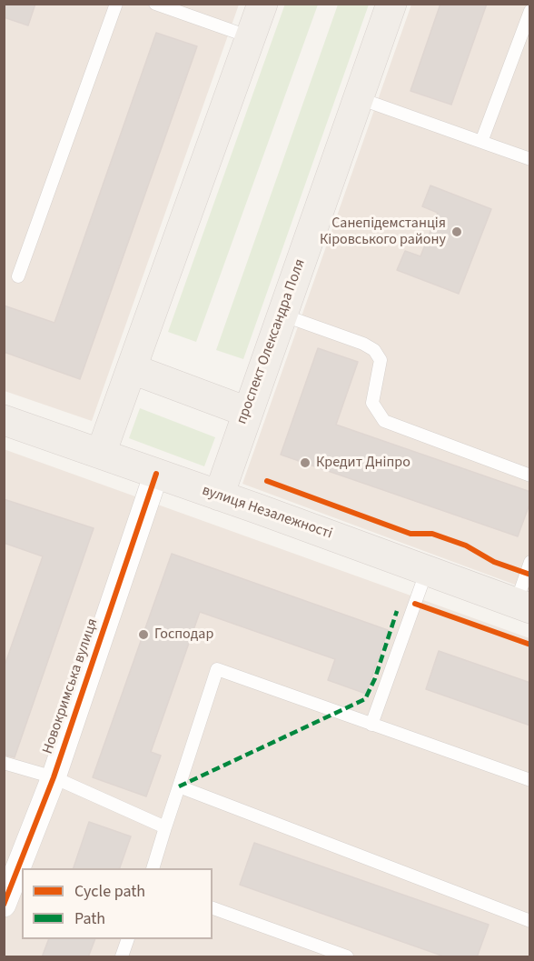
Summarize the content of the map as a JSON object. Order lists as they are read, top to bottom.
{
  "streets": {
    "main road": ["проспект Олександра Поля", "вулиця Незалежності"],
    "street": ["Новокримська вулиця"]
  },
  "crossings": [
    ["проспект Олександра Поля", "вулиця Незалежності"],
    ["вулиця Незалежності", "Новокримська вулиця"]
  ],
  "places": ["Санепідемстанція Кіровського району", "Кредит Дніпро", "Господар"],
  "legend": ["Cycle path", "Path"]
}
